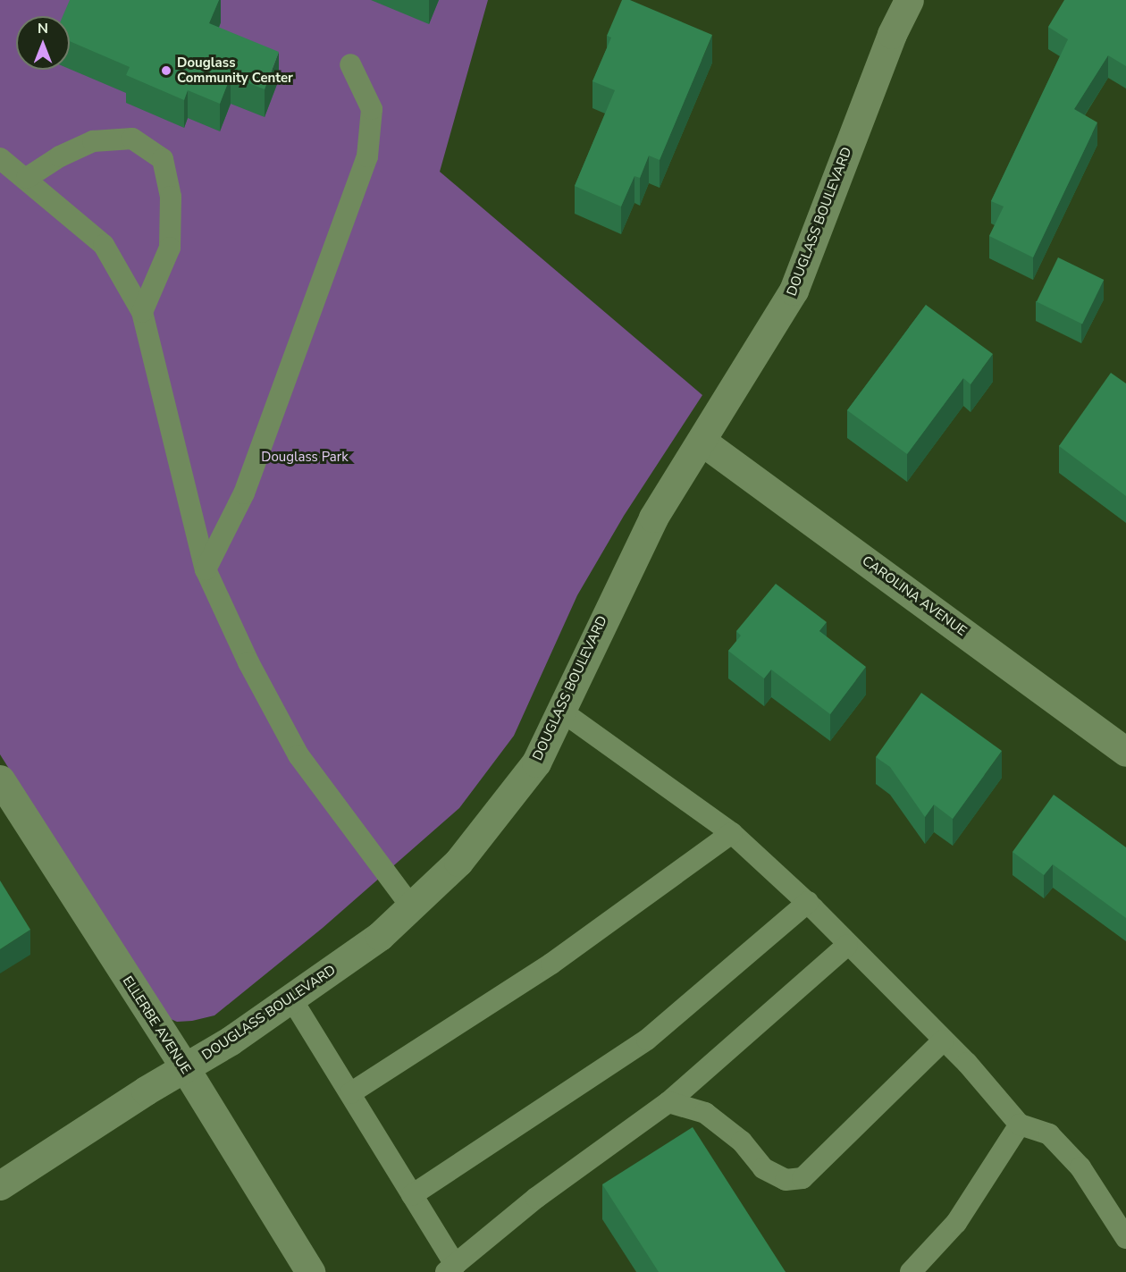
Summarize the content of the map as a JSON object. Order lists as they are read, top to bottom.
{
  "streets": {
    "street": ["DOUGLASS BOULEVARD", "CAROLINA AVENUE", "ELLERBE AVENUE"]
  },
  "crossings": [
    ["DOUGLASS BOULEVARD", "CAROLINA AVENUE"],
    ["DOUGLASS BOULEVARD", "ELLERBE AVENUE"]
  ],
  "parks": ["Douglass Park"],
  "places": ["Douglass Community Center"],
  "north": "top"
}
